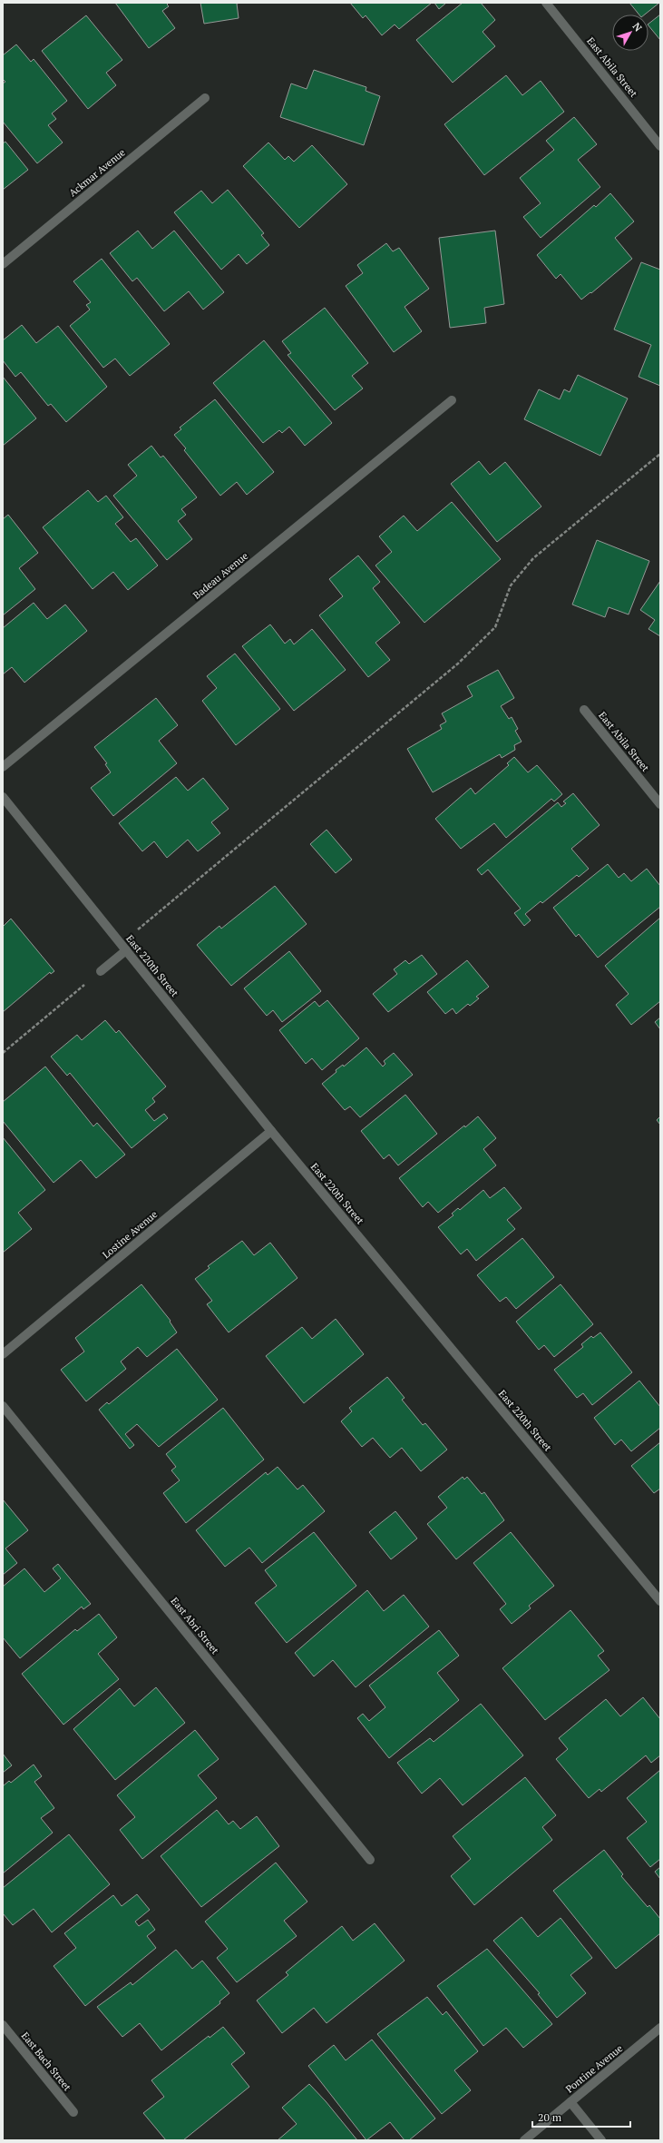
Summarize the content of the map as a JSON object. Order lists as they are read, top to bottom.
{
  "streets": {
    "street": [
      "East Abila Street",
      "Ackmar Avenue",
      "Badeau Avenue",
      "East 220th Street",
      "Lostine Avenue",
      "East Abri Street",
      "East Bach Street",
      "Pontine Avenue"
    ]
  },
  "crossings": [
    ["East 220th Street", "Lostine Avenue"]
  ],
  "scale_bar": "20 m",
  "north": "top right"
}
